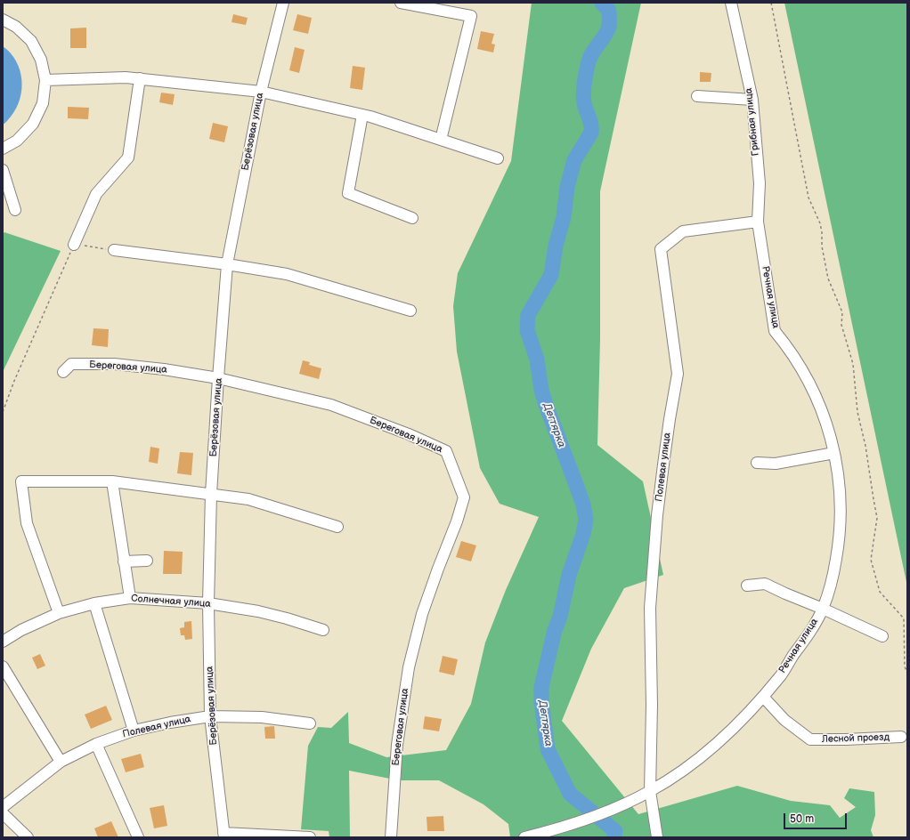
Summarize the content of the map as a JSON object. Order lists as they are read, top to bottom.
{
  "streets": {
    "street": [
      "Грибная улица",
      "Берёзовая улица",
      "Речная улица",
      "Береговая улица",
      "Полевая улица",
      "Солнечная улица",
      "Лесной проезд"
    ]
  },
  "crossings": [
    ["Грибная улица", "Речная улица"],
    ["Грибная улица", "Полевая улица"],
    ["Берёзовая улица", "Береговая улица"],
    ["Берёзовая улица", "Полевая улица"],
    ["Берёзовая улица", "Солнечная улица"],
    ["Речная улица", "Полевая улица"],
    ["Речная улица", "Лесной проезд"]
  ],
  "water": ["Дегтярка"],
  "scale_bar": "50 m"
}
